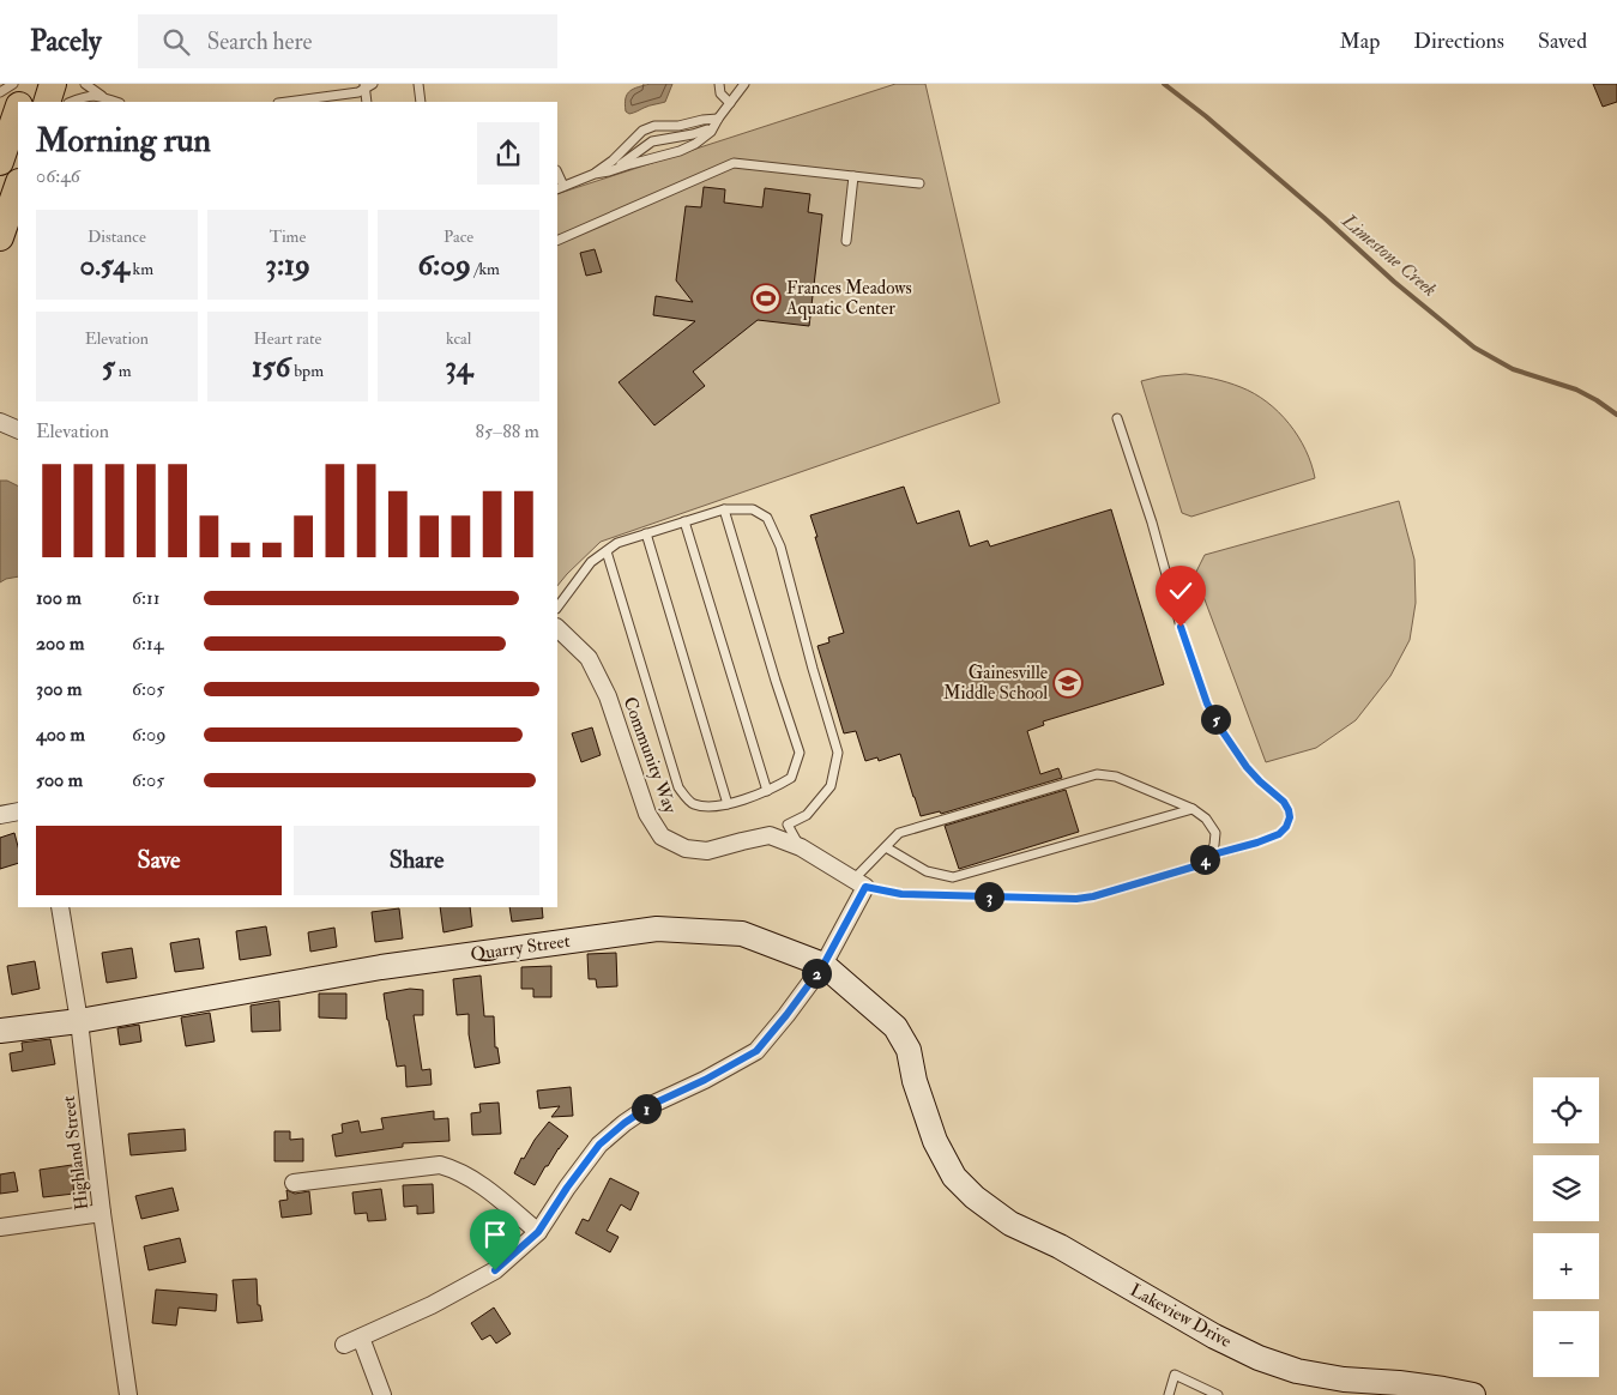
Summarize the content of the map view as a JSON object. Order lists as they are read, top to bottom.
{
  "streets": {
    "street": [
      "Community Way",
      "Quarry Street",
      "Highland Street",
      "Lakeview Drive"
    ]
  },
  "crossings": [
    ["Quarry Street", "Highland Street"],
    ["Quarry Street", "Lakeview Drive"]
  ],
  "water": ["Limestone Creek"],
  "places": {
    "sports": ["Frances Meadows Aquatic Center"],
    "school or university": ["Gainesville Middle School"]
  },
  "page": {
    "header": "Pacely",
    "search": "Search here",
    "nav": ["Map", "Directions", "Saved"],
    "heading": ["Morning run", "06:46"],
    "stats": [
      ["Distance", "0.54 km"],
      ["Time", "3:19"],
      ["Pace", "6:09 /km"],
      ["Elevation", "5 m"],
      ["Heart rate", "156 bpm"],
      ["kcal", "34"]
    ],
    "chart": ["Elevation", "85–88 m"],
    "list": [
      {
        "name": "100 m",
        "note": "6:11"
      },
      {
        "name": "200 m",
        "note": "6:14"
      },
      {
        "name": "300 m",
        "note": "6:05"
      },
      {
        "name": "400 m",
        "note": "6:09"
      },
      {
        "name": "500 m",
        "note": "6:05"
      }
    ],
    "pins": [
      "5",
      "4",
      "3",
      "2",
      "1"
    ],
    "buttons": ["Save", "Share"],
    "map_buttons": ["+", "−"]
  }
}
